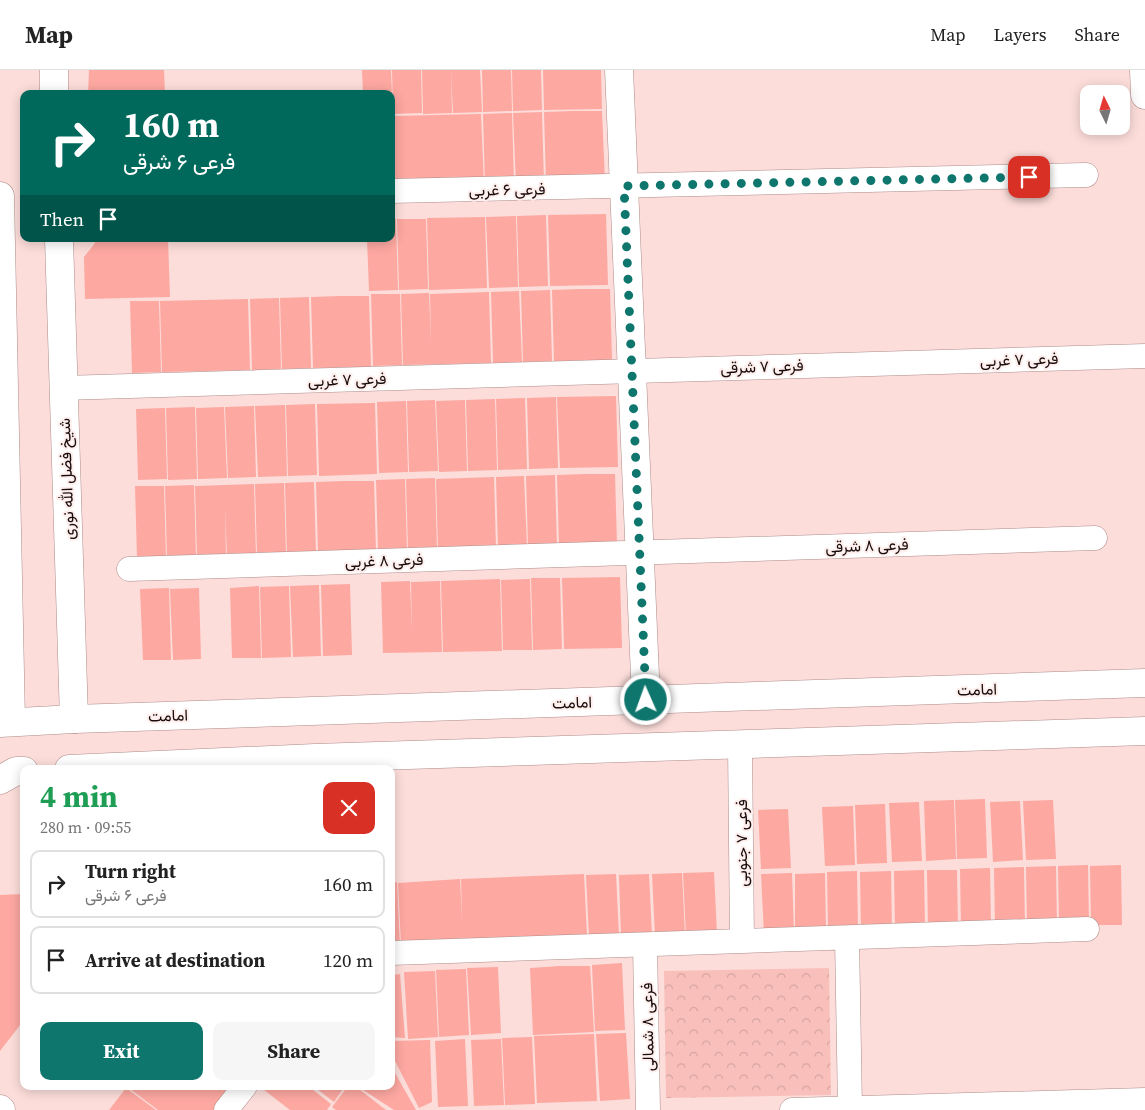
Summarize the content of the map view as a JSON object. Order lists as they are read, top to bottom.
{
  "streets": {
    "main road": ["شیخ فضل الله نوری", "امامت"],
    "street": [
      "فرعی ۶ غربی",
      "فرعی ۷ غربی",
      "فرعی ۷ شرقی",
      "فرعی ۸ شرقی",
      "فرعی ۸ غربی",
      "فرعی ۷ جنوبی",
      "فرعی ۸ شمالی"
    ]
  },
  "crossings": [
    ["فرعی ۷ غربی", "فرعی ۷ شرقی"],
    ["فرعی ۷ غربی", "شیخ فضل الله نوری"],
    ["شیخ فضل الله نوری", "امامت"],
    ["فرعی ۸ شرقی", "فرعی ۸ غربی"]
  ],
  "north": "top",
  "page": {
    "header": "Map",
    "nav": ["Map", "Layers", "Share"],
    "turn": ["160 m", "فرعی ۶ شرقی"],
    "then": "Then",
    "heading": ["4 min", "280 m · 09:55"],
    "list": [
      {
        "name": "Turn right",
        "note": "فرعی ۶ شرقی",
        "value": "160 m"
      },
      {
        "name": "Arrive at destination",
        "value": "120 m"
      }
    ],
    "buttons": ["Exit", "Share"]
  }
}
